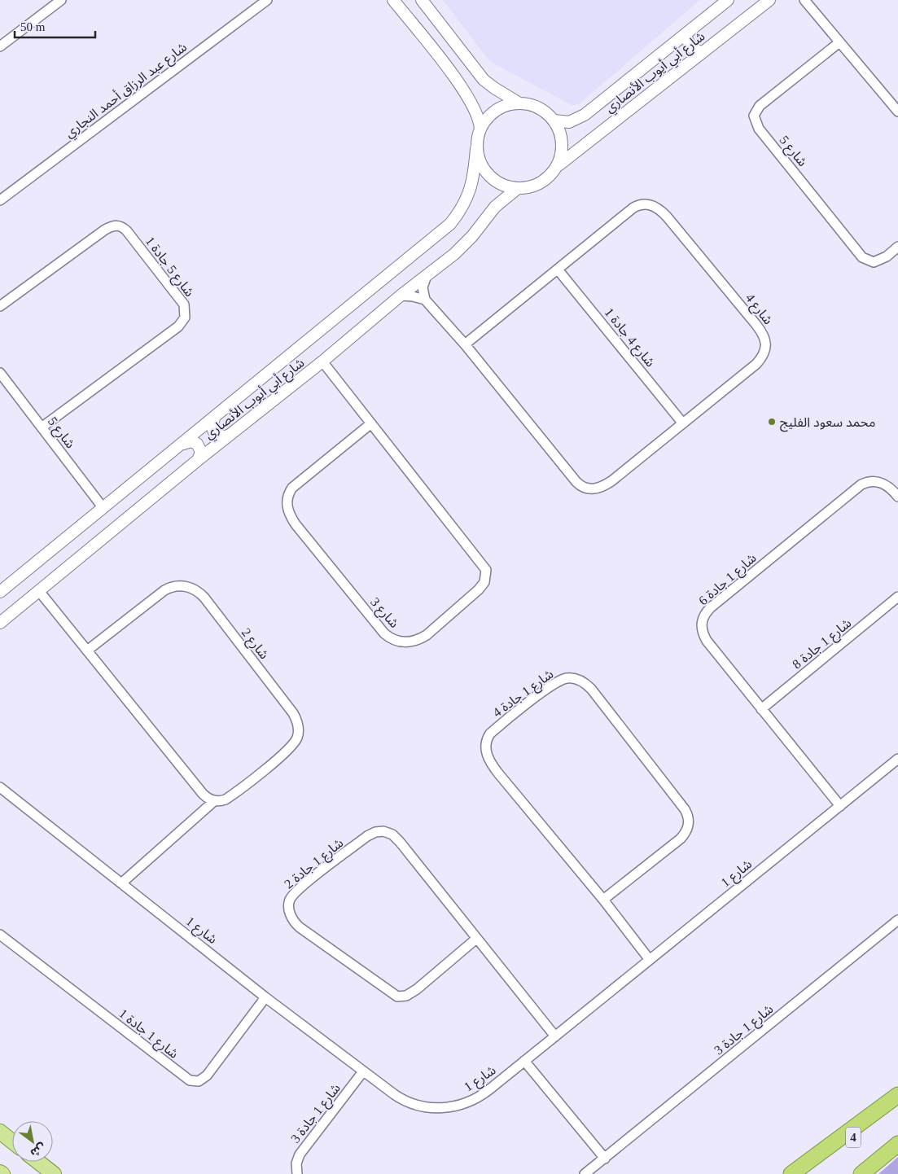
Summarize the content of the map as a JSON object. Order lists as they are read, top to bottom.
{
  "streets": {
    "highway": ["4"],
    "street": [
      "شارع أبي أيوب الأنصاري",
      "شارع عبد الرزاق أحمد النجاري",
      "شارع 5",
      "شارع 5 جادة 1",
      "شارع 4",
      "شارع 4 جادة 1",
      "شارع 1 جادة 6",
      "شارع 3",
      "شارع 2",
      "شارع 1 جادة 8",
      "شارع 1 جادة 4",
      "شارع 1 جادة 2",
      "شارع 1",
      "شارع 1 جادة 3",
      "شارع 1 جادة 1"
    ]
  },
  "crossings": [
    ["شارع أبي أيوب الأنصاري", "شارع 5"],
    ["شارع أبي أيوب الأنصاري", "شارع 3"],
    ["شارع 5", "شارع 5 جادة 1"],
    ["شارع 4", "شارع 4 جادة 1"],
    ["شارع 1 جادة 6", "شارع 1 جادة 8"],
    ["شارع 1 جادة 6", "شارع 1"],
    ["شارع 2", "شارع 1"],
    ["شارع 1 جادة 4", "شارع 1"],
    ["شارع 1 جادة 2", "شارع 1"],
    ["شارع 1", "شارع 1 جادة 3"],
    ["شارع 1", "شارع 1 جادة 1"]
  ],
  "places": ["محمد سعود الفليج"],
  "scale_bar": "50 m",
  "north": "bottom right"
}
